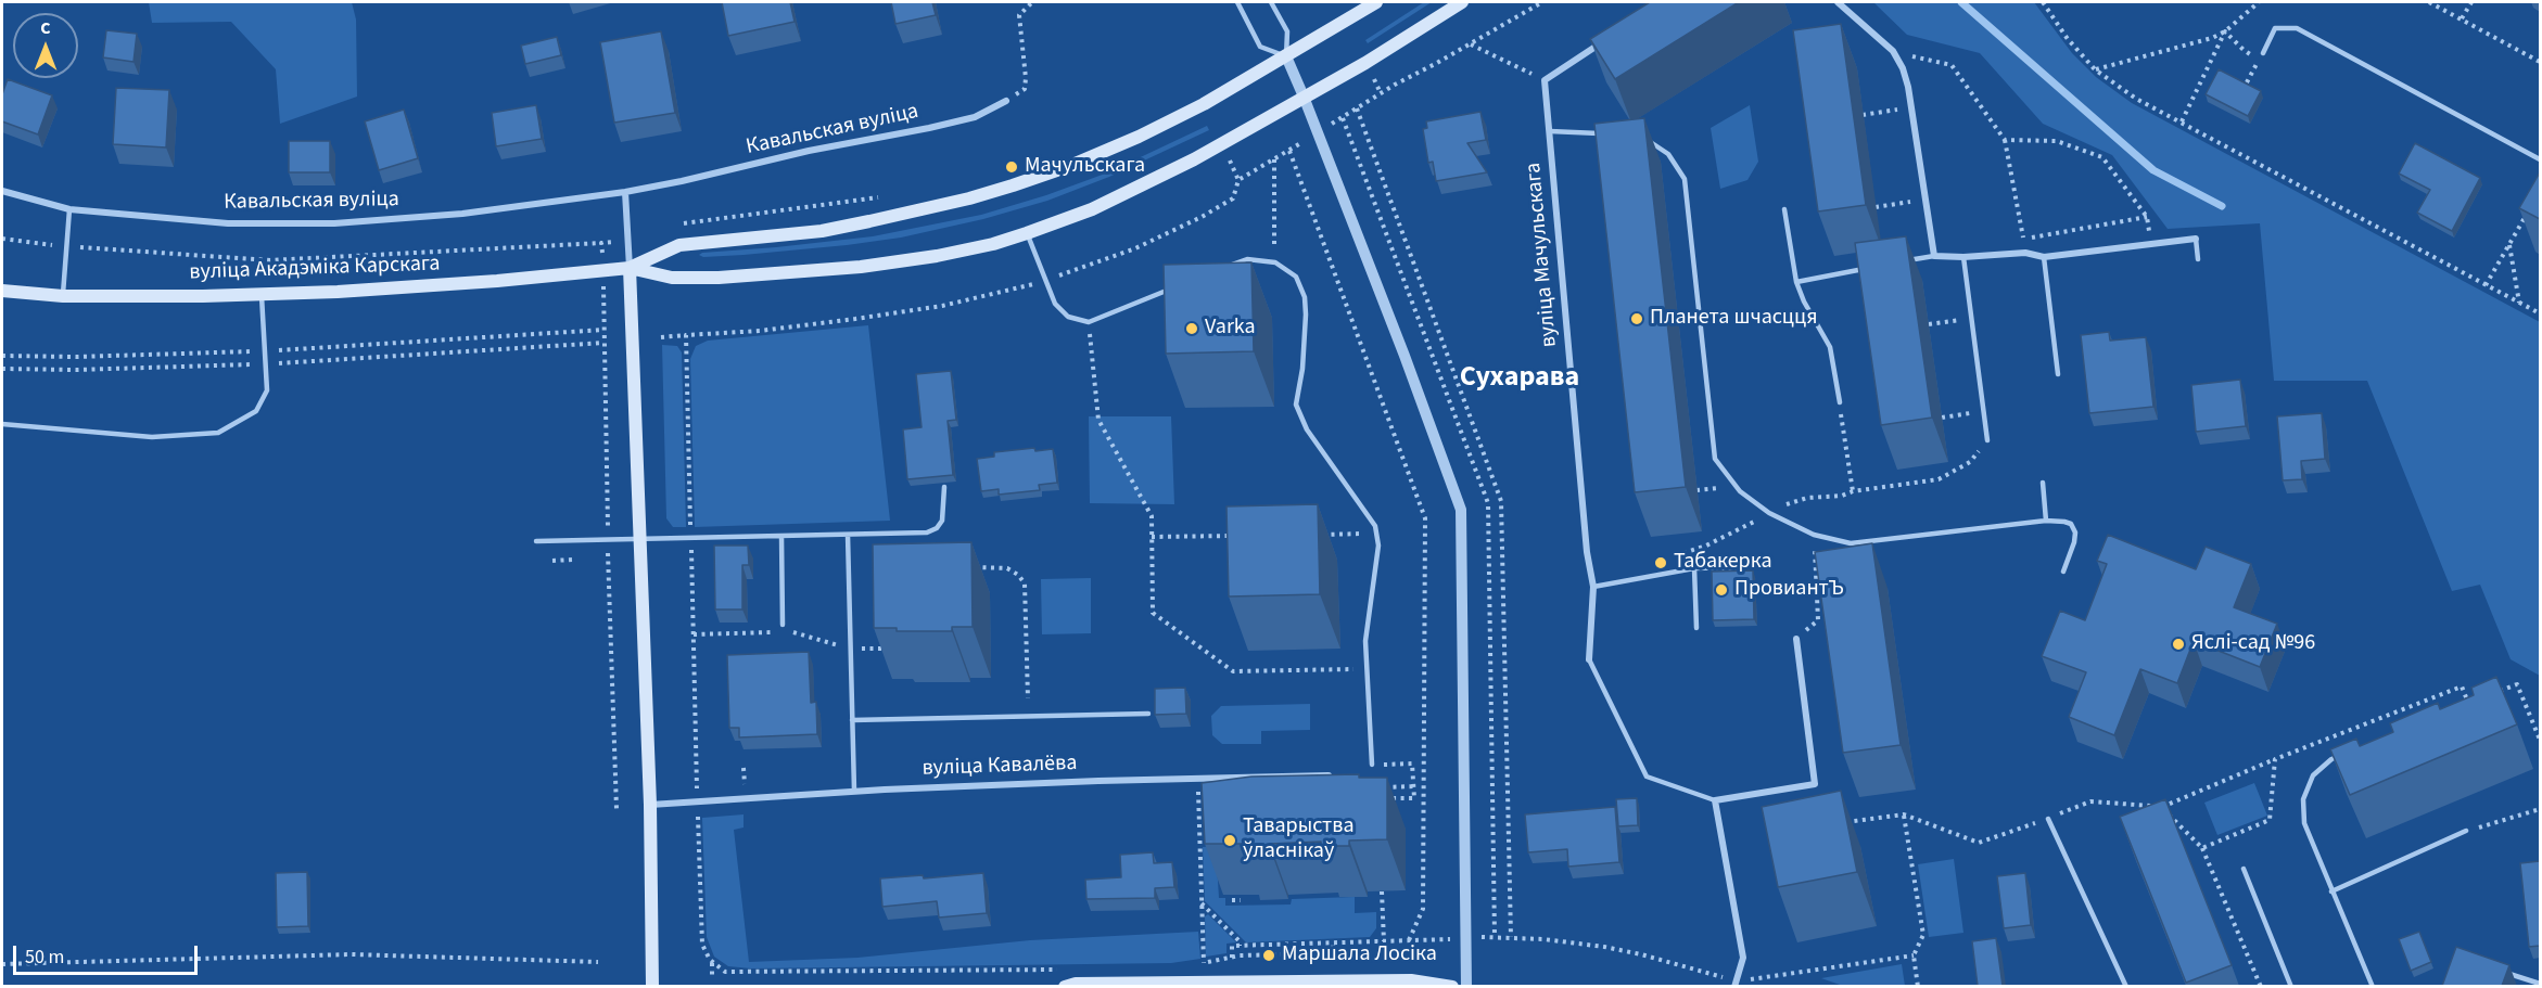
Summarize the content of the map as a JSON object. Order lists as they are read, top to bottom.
{
  "streets": {
    "main road": ["вуліца Акадэміка Карскага"],
    "street": ["Кавальская вуліца", "вуліца Мачульскага", "вуліца Кавалёва"]
  },
  "districts": ["Сухарава"],
  "places": [
    "Мачульскага",
    "Планета шчасцця",
    "Varka",
    "Табакерка",
    "ПровиантЪ",
    "Яслі-сад №96",
    "Таварыства ўласнікаў",
    "Маршала Лосіка"
  ],
  "scale_bar": "50 m",
  "north": "top"
}
